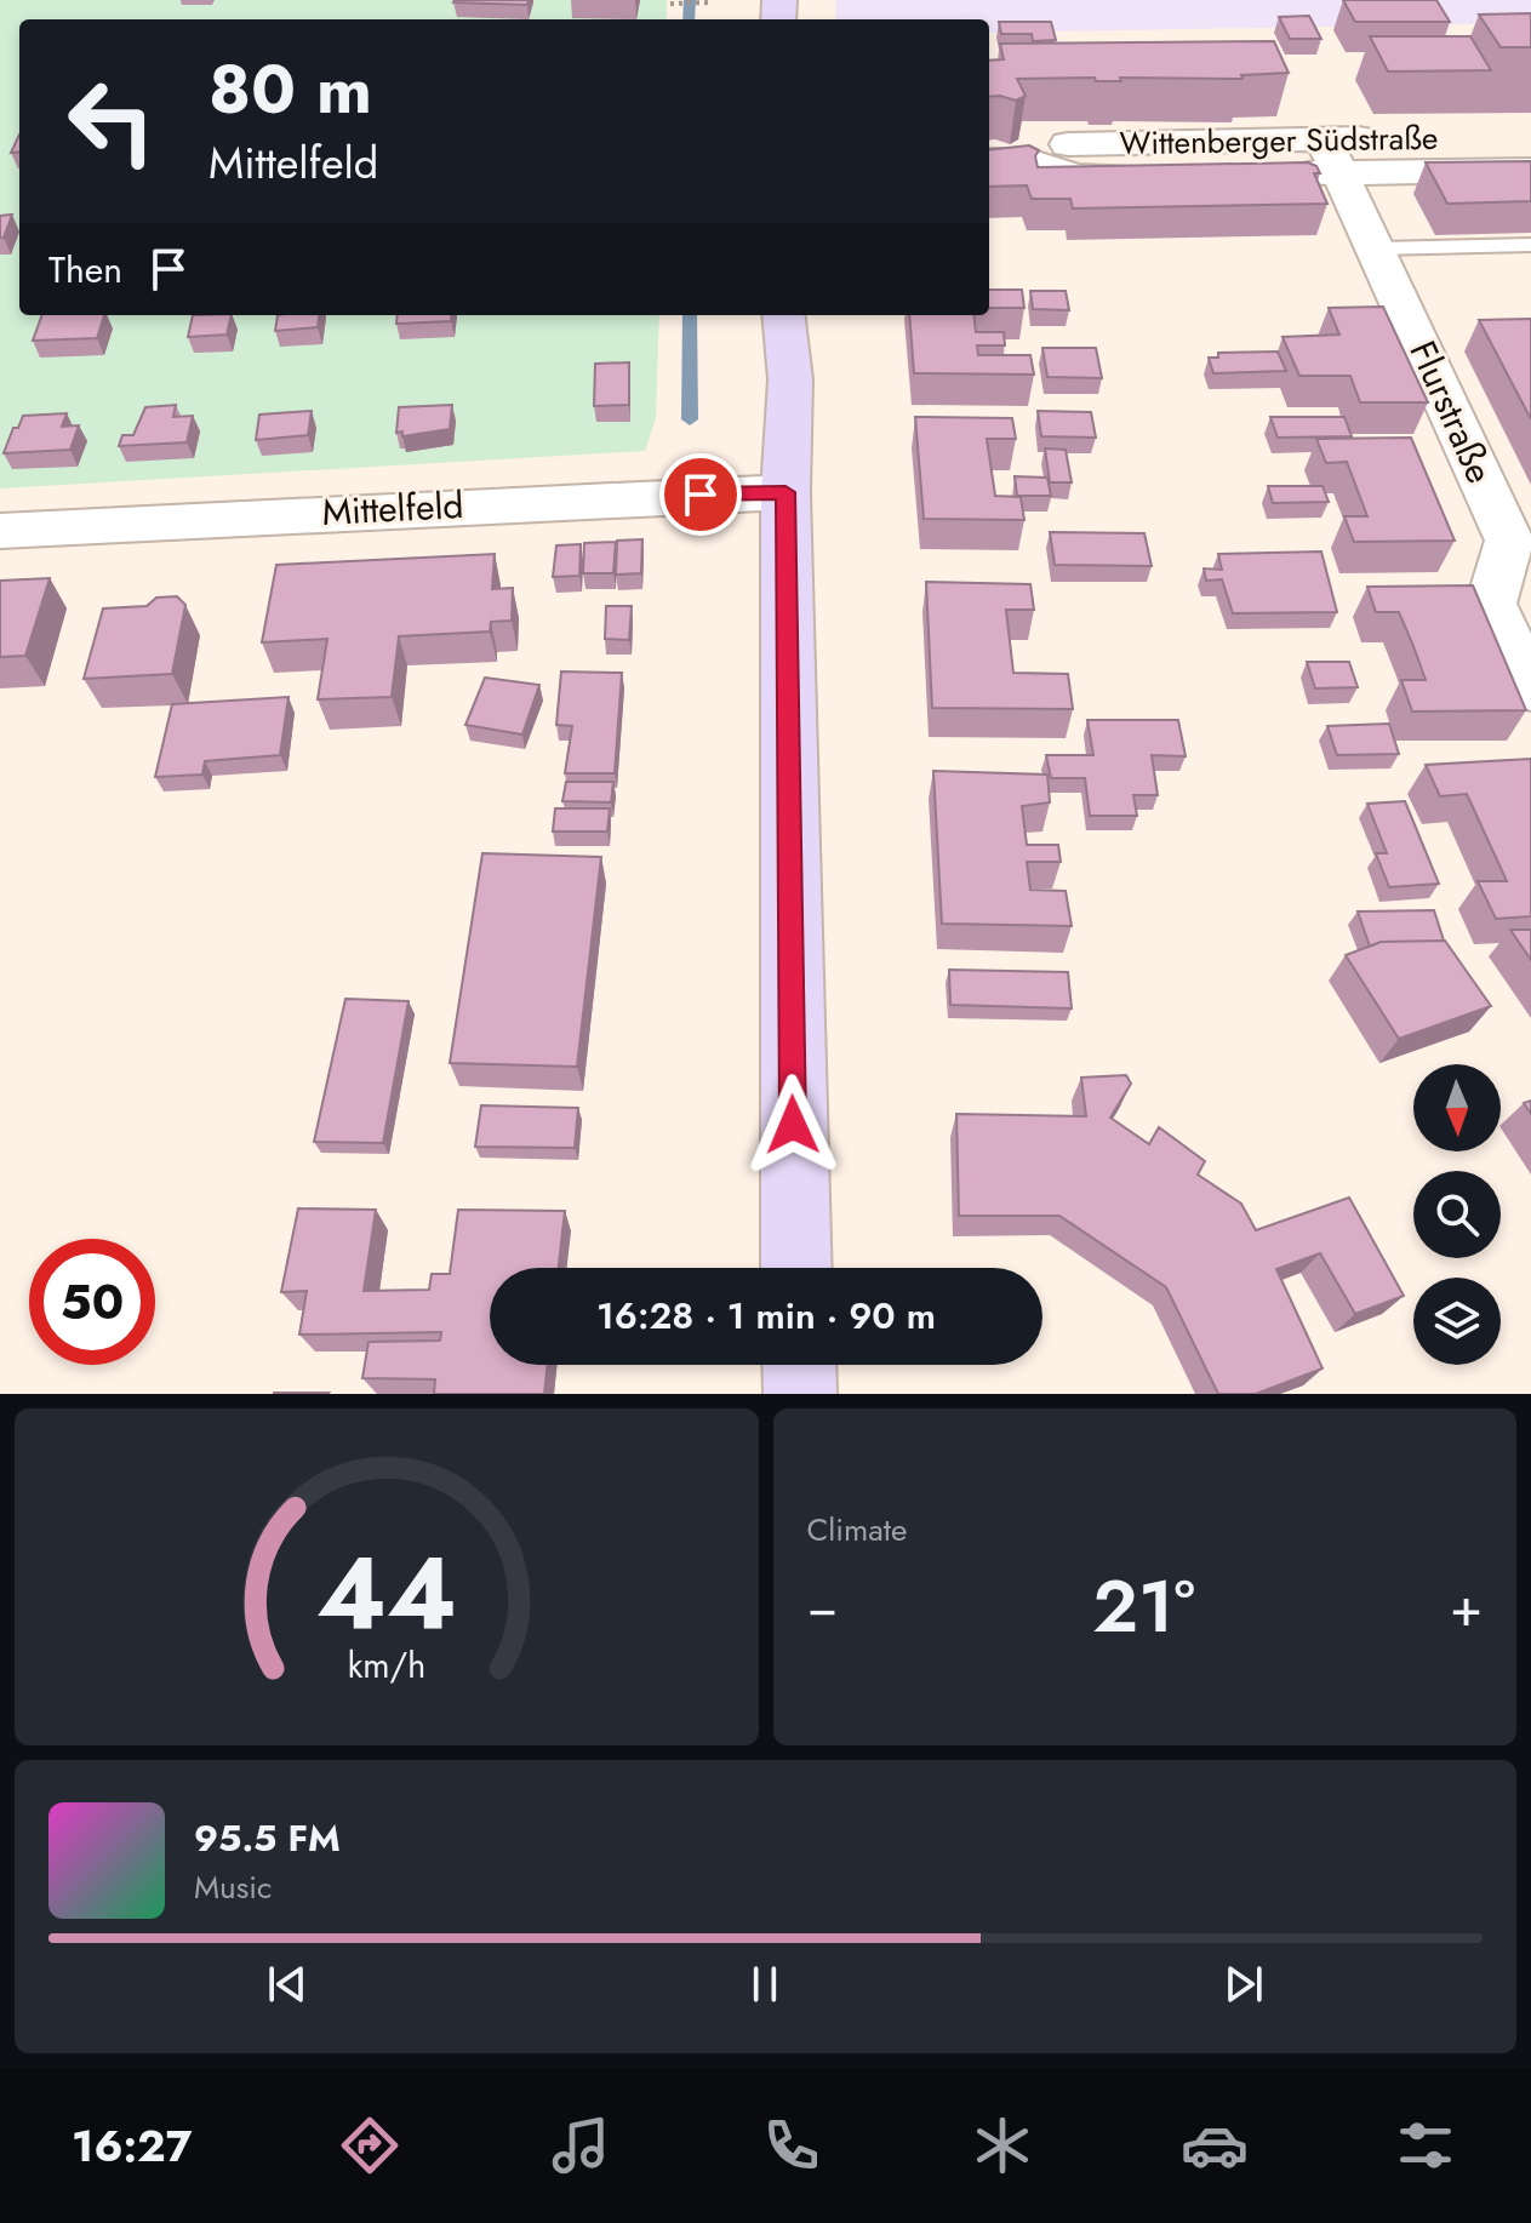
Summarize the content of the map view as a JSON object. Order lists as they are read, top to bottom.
{
  "streets": {
    "street": ["Wittenberger Südstraße", "Flurstraße", "Mittelfeld"]
  },
  "crossings": [
    ["Wittenberger Südstraße", "Flurstraße"]
  ],
  "north": "bottom",
  "page": {
    "turn": ["80 m", "Mittelfeld"],
    "then": "Then",
    "limit": "50",
    "trip": "16:28 · 1 min · 90 m",
    "tile": "Climate",
    "heat": ["−", "21°", "+"],
    "song": ["95.5 FM", "Music"],
    "tabs": "16:27",
    "gauge": ["44", "km/h"]
  }
}
